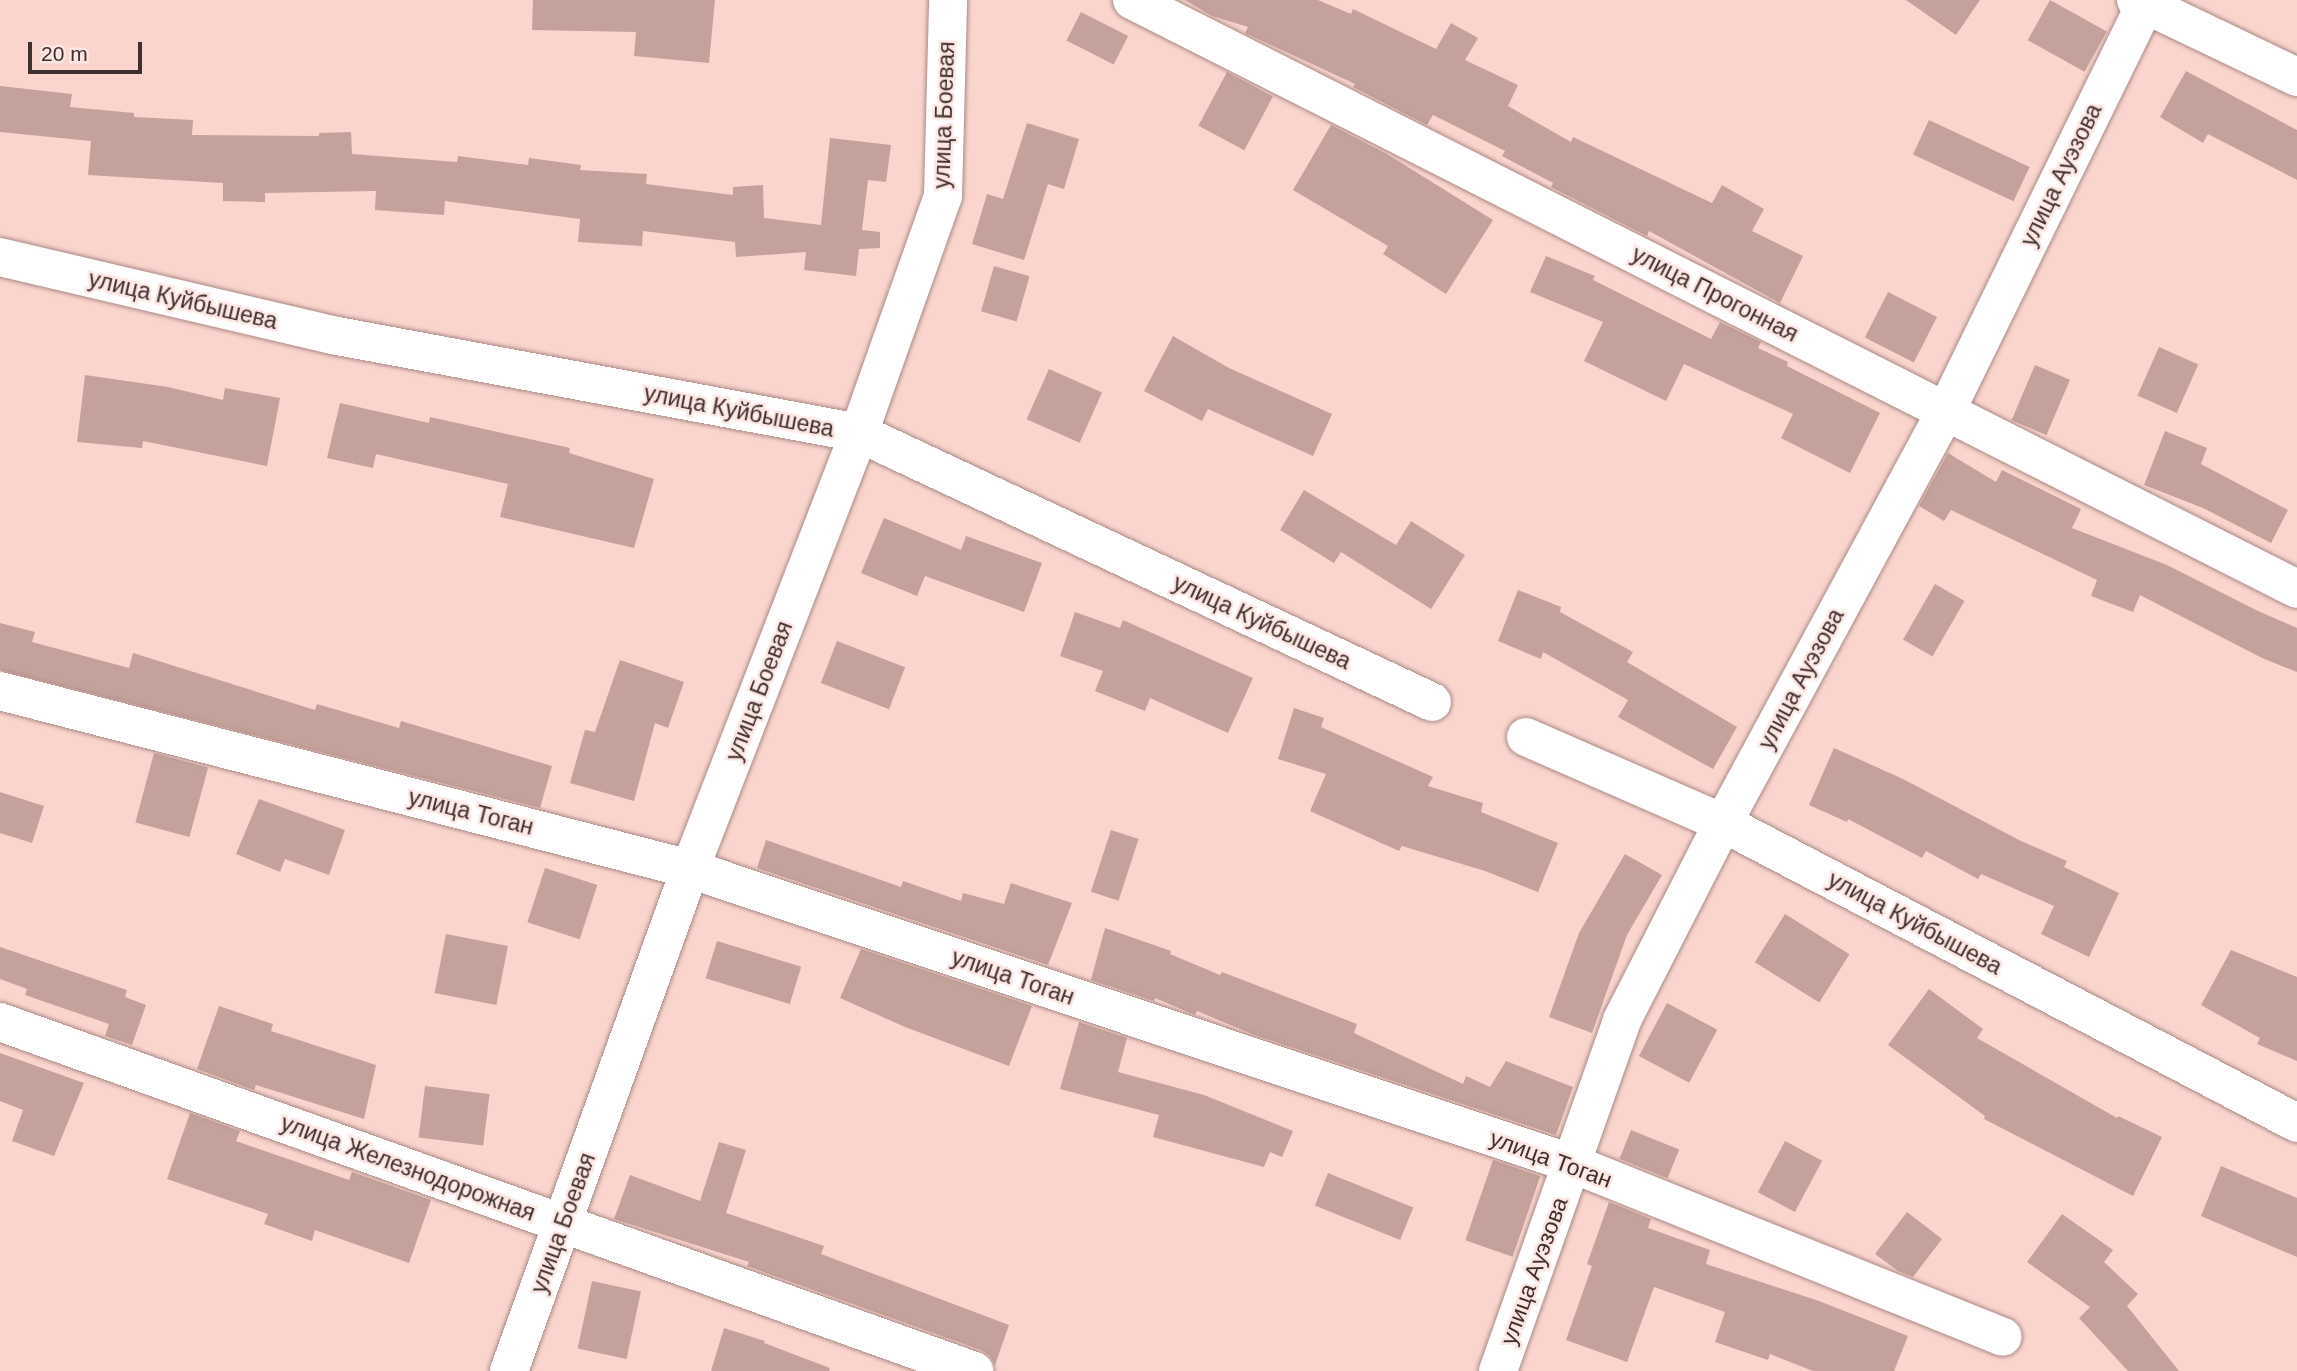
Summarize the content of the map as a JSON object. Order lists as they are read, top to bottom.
{
  "streets": {
    "street": [
      "улица Боевая",
      "улица Ауэзова",
      "улица Прогонная",
      "улица Куйбышева",
      "улица Тоган",
      "улица Железнодорожная"
    ]
  },
  "crossings": [
    ["улица Боевая", "улица Куйбышева"],
    ["улица Боевая", "улица Тоган"],
    ["улица Боевая", "улица Железнодорожная"],
    ["улица Ауэзова", "улица Прогонная"],
    ["улица Ауэзова", "улица Куйбышева"],
    ["улица Ауэзова", "улица Тоган"]
  ],
  "scale_bar": "20 m"
}
